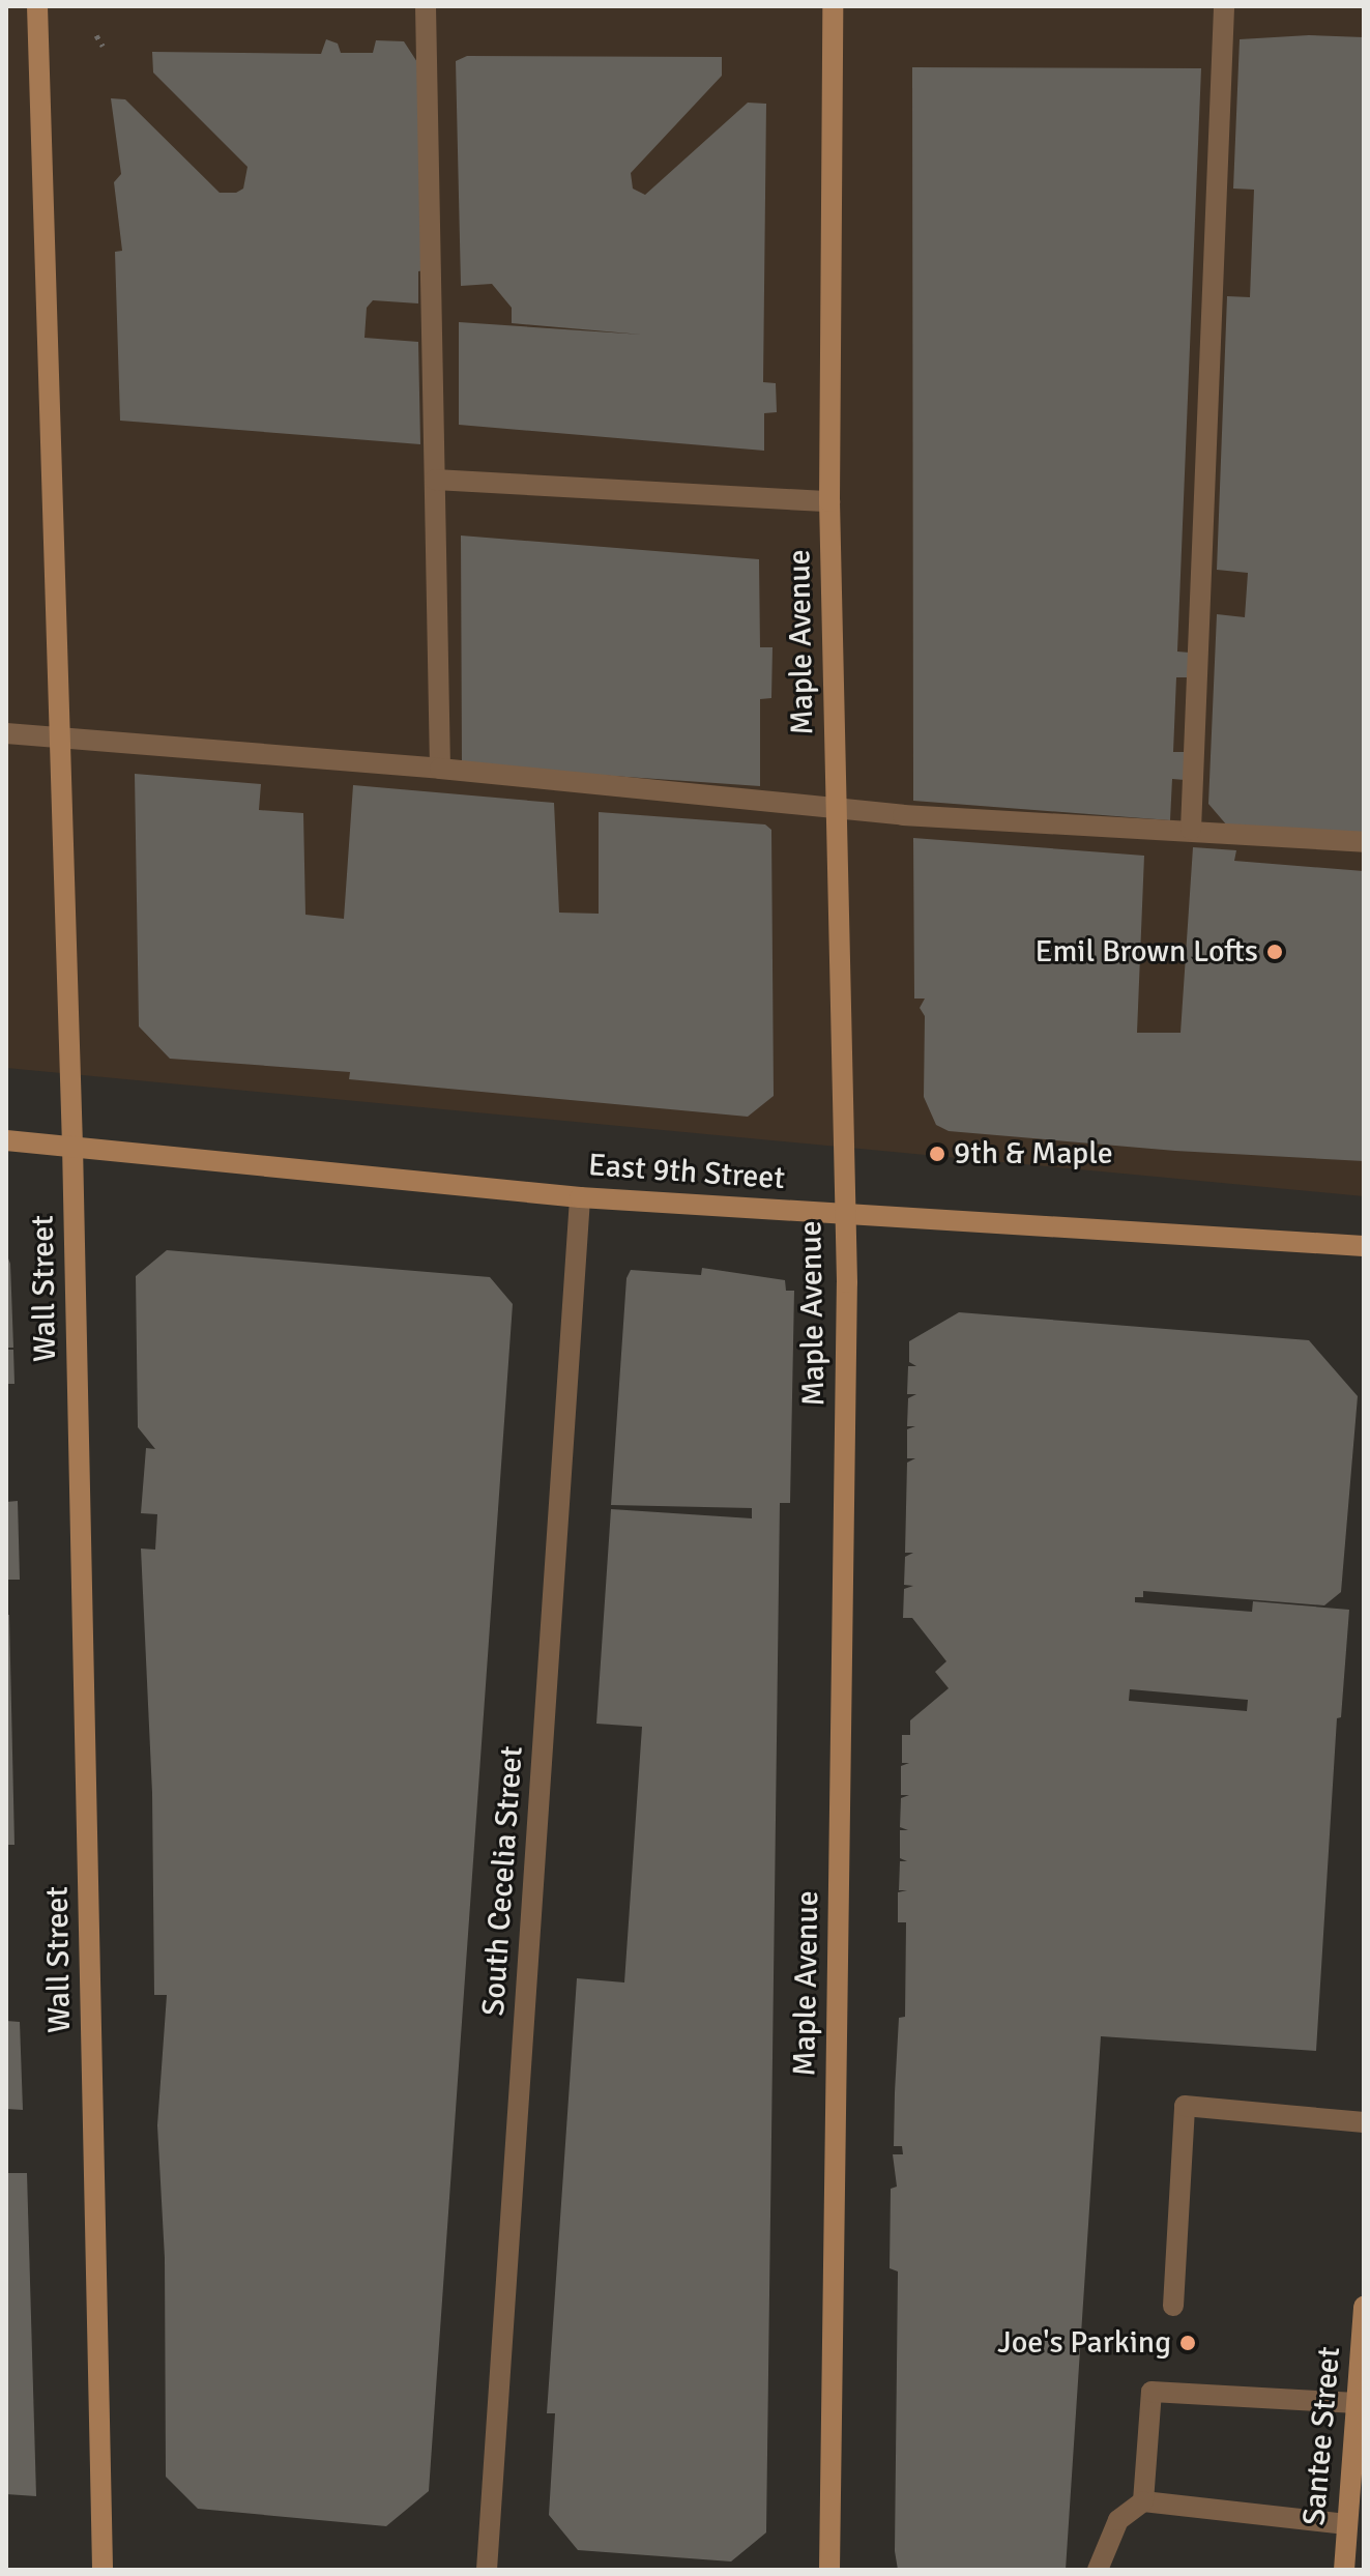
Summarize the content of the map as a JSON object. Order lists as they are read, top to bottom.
{
  "streets": {
    "street": [
      "Maple Avenue",
      "East 9th Street",
      "Wall Street",
      "South Cecelia Street",
      "Santee Street"
    ]
  },
  "crossings": [
    ["Maple Avenue", "East 9th Street"],
    ["East 9th Street", "Wall Street"],
    ["East 9th Street", "South Cecelia Street"]
  ],
  "places": ["Emil Brown Lofts", "9th & Maple", "Joe's Parking"]
}
